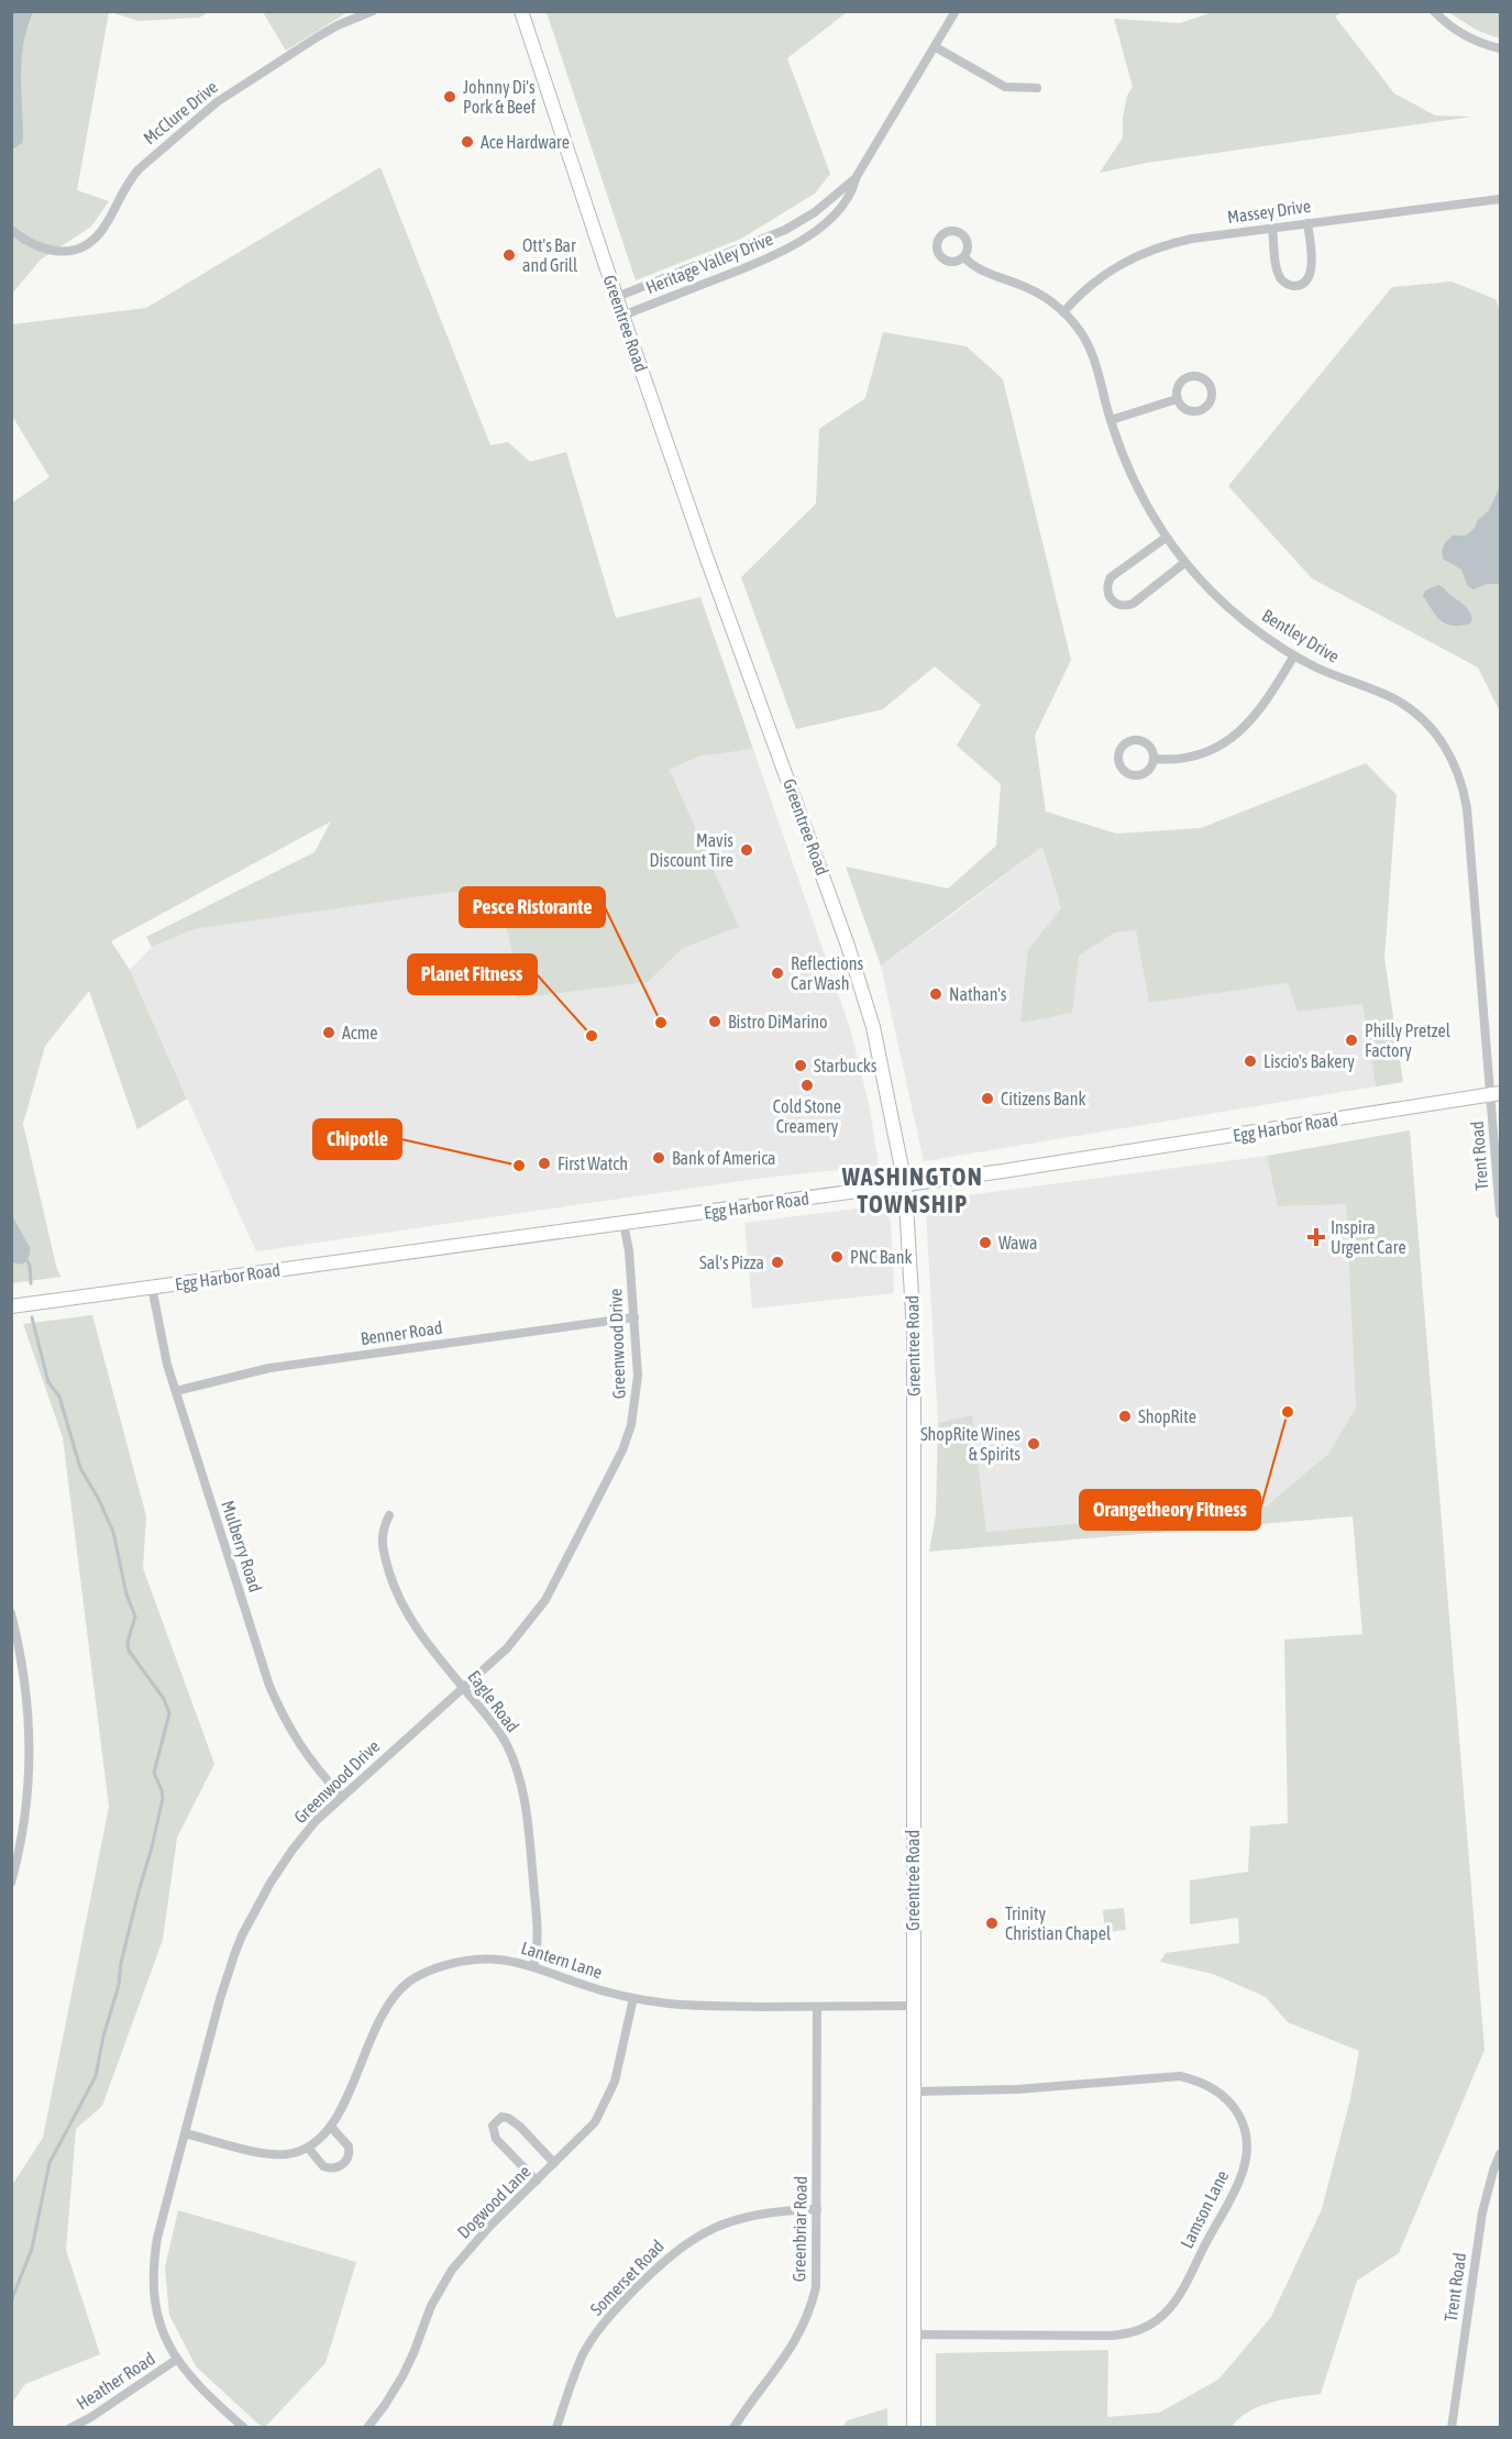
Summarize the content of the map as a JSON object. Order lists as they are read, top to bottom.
{
  "streets": {
    "street": [
      "McClure Drive",
      "Massey Drive",
      "Heritage Valley Drive",
      "Greentree Road",
      "Bentley Drive",
      "Egg Harbor Road",
      "Trent Road",
      "Benner Road",
      "Greenwood Drive",
      "Mulberry Road",
      "Eagle Road",
      "Lantern Lane",
      "Dogwood Lane",
      "Lamson Lane",
      "Greenbriar Road",
      "Somerset Road",
      "Heather Road"
    ]
  },
  "crossings": [
    ["Massey Drive", "Bentley Drive"],
    ["Heritage Valley Drive", "Greentree Road"],
    ["Greentree Road", "Egg Harbor Road"],
    ["Greentree Road", "Lantern Lane"],
    ["Greentree Road", "Lamson Lane"],
    ["Bentley Drive", "Egg Harbor Road"],
    ["Bentley Drive", "Trent Road"],
    ["Egg Harbor Road", "Trent Road"],
    ["Egg Harbor Road", "Greenwood Drive"],
    ["Egg Harbor Road", "Mulberry Road"],
    ["Benner Road", "Greenwood Drive"],
    ["Benner Road", "Mulberry Road"],
    ["Greenwood Drive", "Mulberry Road"],
    ["Greenwood Drive", "Eagle Road"],
    ["Greenwood Drive", "Heather Road"],
    ["Eagle Road", "Lantern Lane"],
    ["Lantern Lane", "Dogwood Lane"],
    ["Lantern Lane", "Greenbriar Road"],
    ["Greenbriar Road", "Somerset Road"]
  ],
  "districts": ["WASHINGTON TOWNSHIP"],
  "places": {
    "other": [
      "Johnny Di's Pork & Beef",
      "Ace Hardware",
      "Ott's Bar and Grill",
      "Mavis Discount Tire",
      "Reflections Car Wash",
      "Nathan's",
      "Bistro DiMarino",
      "Pesce Ristorante",
      "Acme",
      "Planet Fitness",
      "Philly Pretzel Factory",
      "Liscio's Bakery",
      "Starbucks",
      "Cold Stone Creamery",
      "Citizens Bank",
      "Bank of America",
      "First Watch",
      "Chipotle",
      "Wawa",
      "PNC Bank",
      "Sal's Pizza",
      "Orangetheory Fitness",
      "ShopRite",
      "ShopRite Wines & Spirits",
      "Trinity Christian Chapel"
    ],
    "health": ["Inspira Urgent Care"]
  }
}
